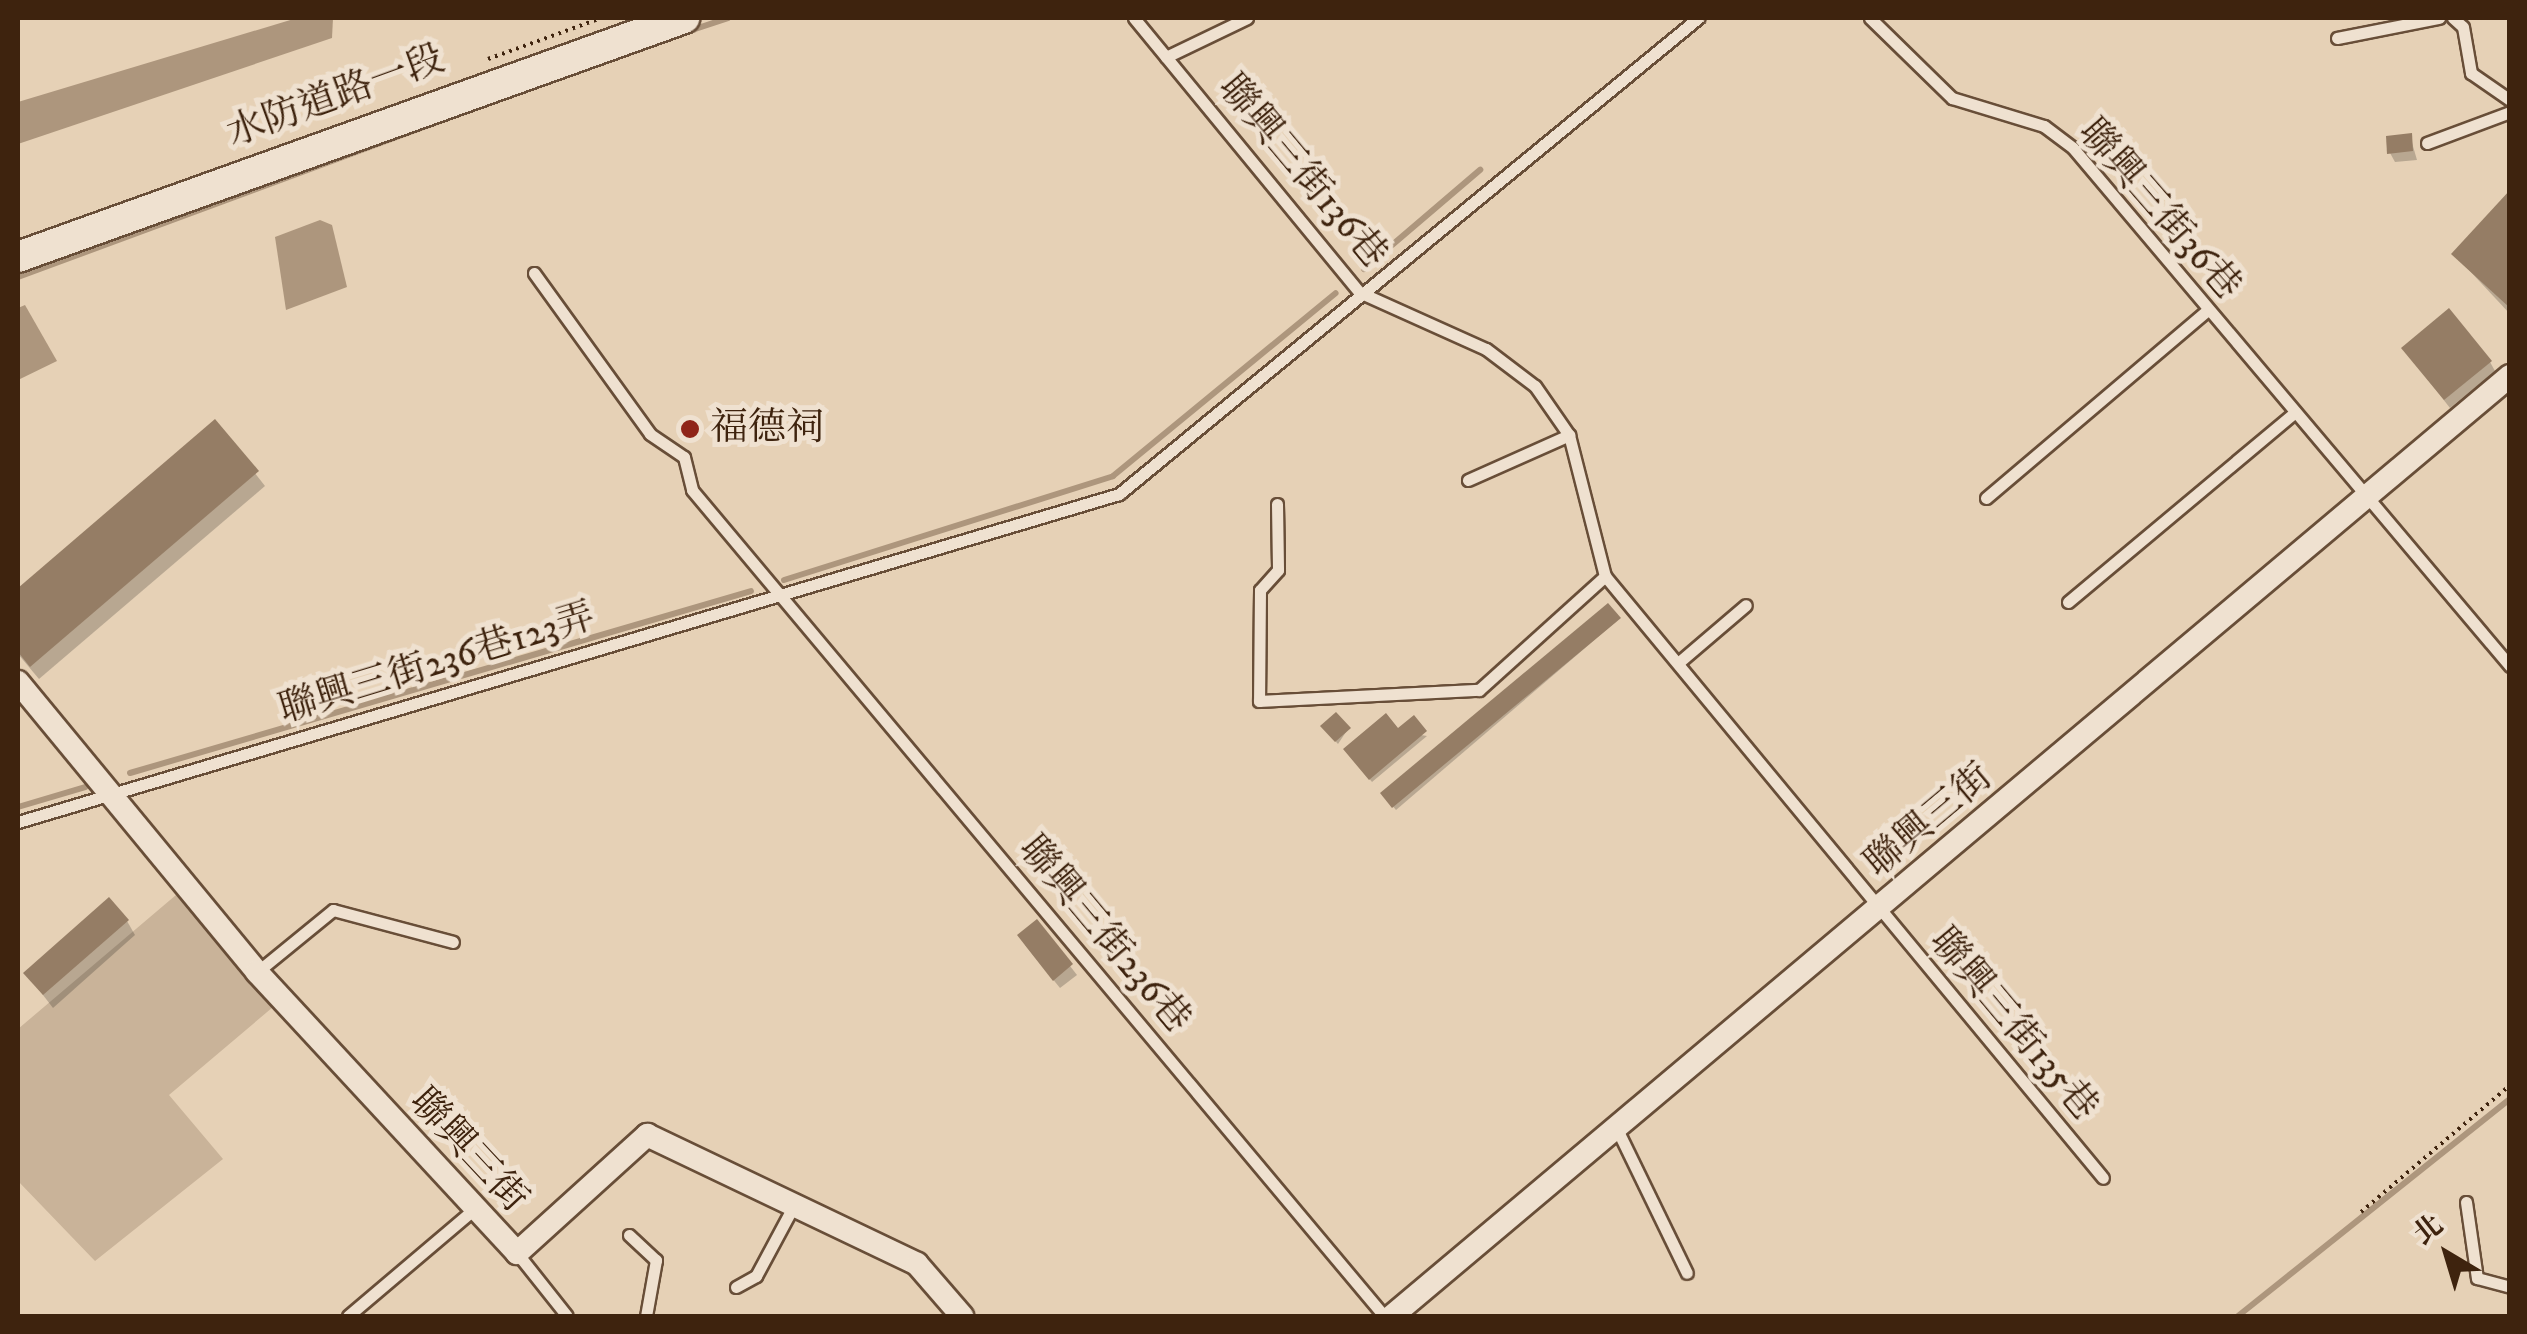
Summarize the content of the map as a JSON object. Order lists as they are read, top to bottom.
{
  "streets": {
    "street": ["水防道路一段", "聯興三街"],
    "lane": [
      "聯興三街136巷",
      "聯興三街36巷",
      "聯興三街236巷123弄",
      "聯興三街236巷",
      "聯興三街135巷"
    ]
  },
  "crossings": [
    ["聯興三街136巷", "聯興三街"],
    ["聯興三街136巷", "聯興三街135巷"],
    ["聯興三街36巷", "聯興三街"],
    ["聯興三街236巷123弄", "聯興三街"],
    ["聯興三街236巷123弄", "聯興三街236巷"],
    ["聯興三街", "聯興三街135巷"]
  ],
  "places": ["福德祠"],
  "north": "top left"
}
